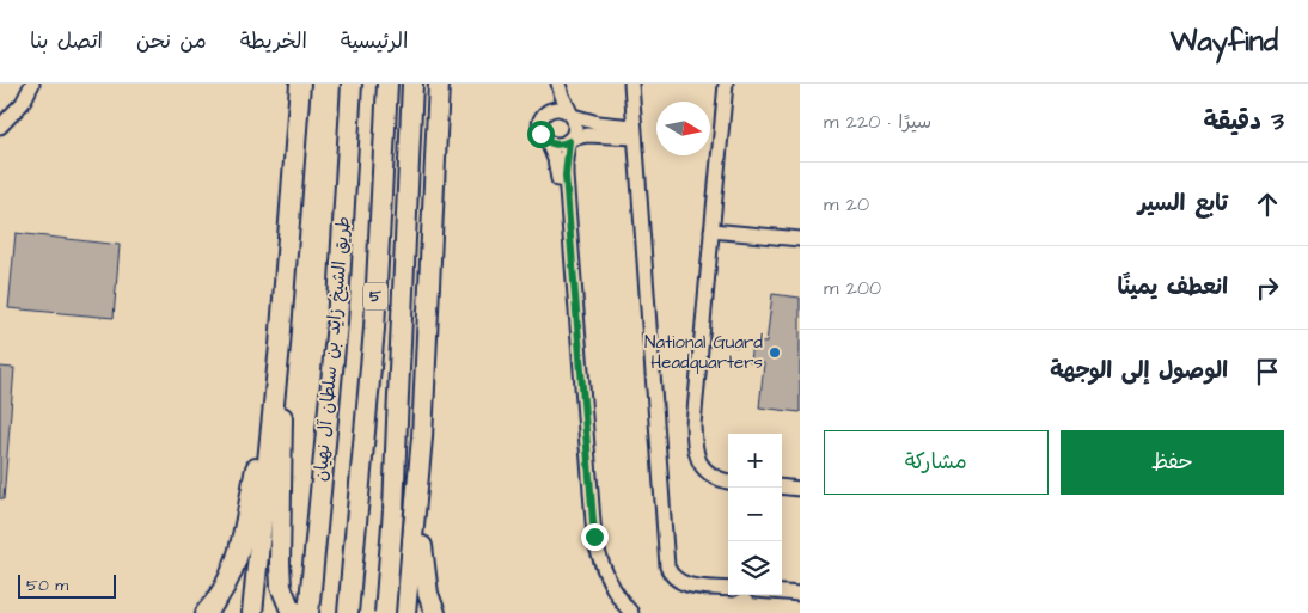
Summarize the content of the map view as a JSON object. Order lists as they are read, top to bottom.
{
  "streets": {
    "highway": ["5", "طريق الشيخ زايد بن سلطان آل نهيان"]
  },
  "places": ["National Guard Headquarters"],
  "scale_bar": "50 m",
  "north": "right",
  "page": {
    "header": "Wayfind",
    "nav": [
      "الرئيسية",
      "الخريطة",
      "من نحن",
      "اتصل بنا"
    ],
    "heading": ["3 دقيقة", "سيرًا · 220 m"],
    "list": [
      ["تابع السير", "20 m"],
      ["انعطف يمينًا", "200 m"],
      "الوصول إلى الوجهة"
    ],
    "buttons": ["حفظ", "مشاركة"],
    "map_buttons": ["+", "−"],
    "scale": "50 m"
  }
}
